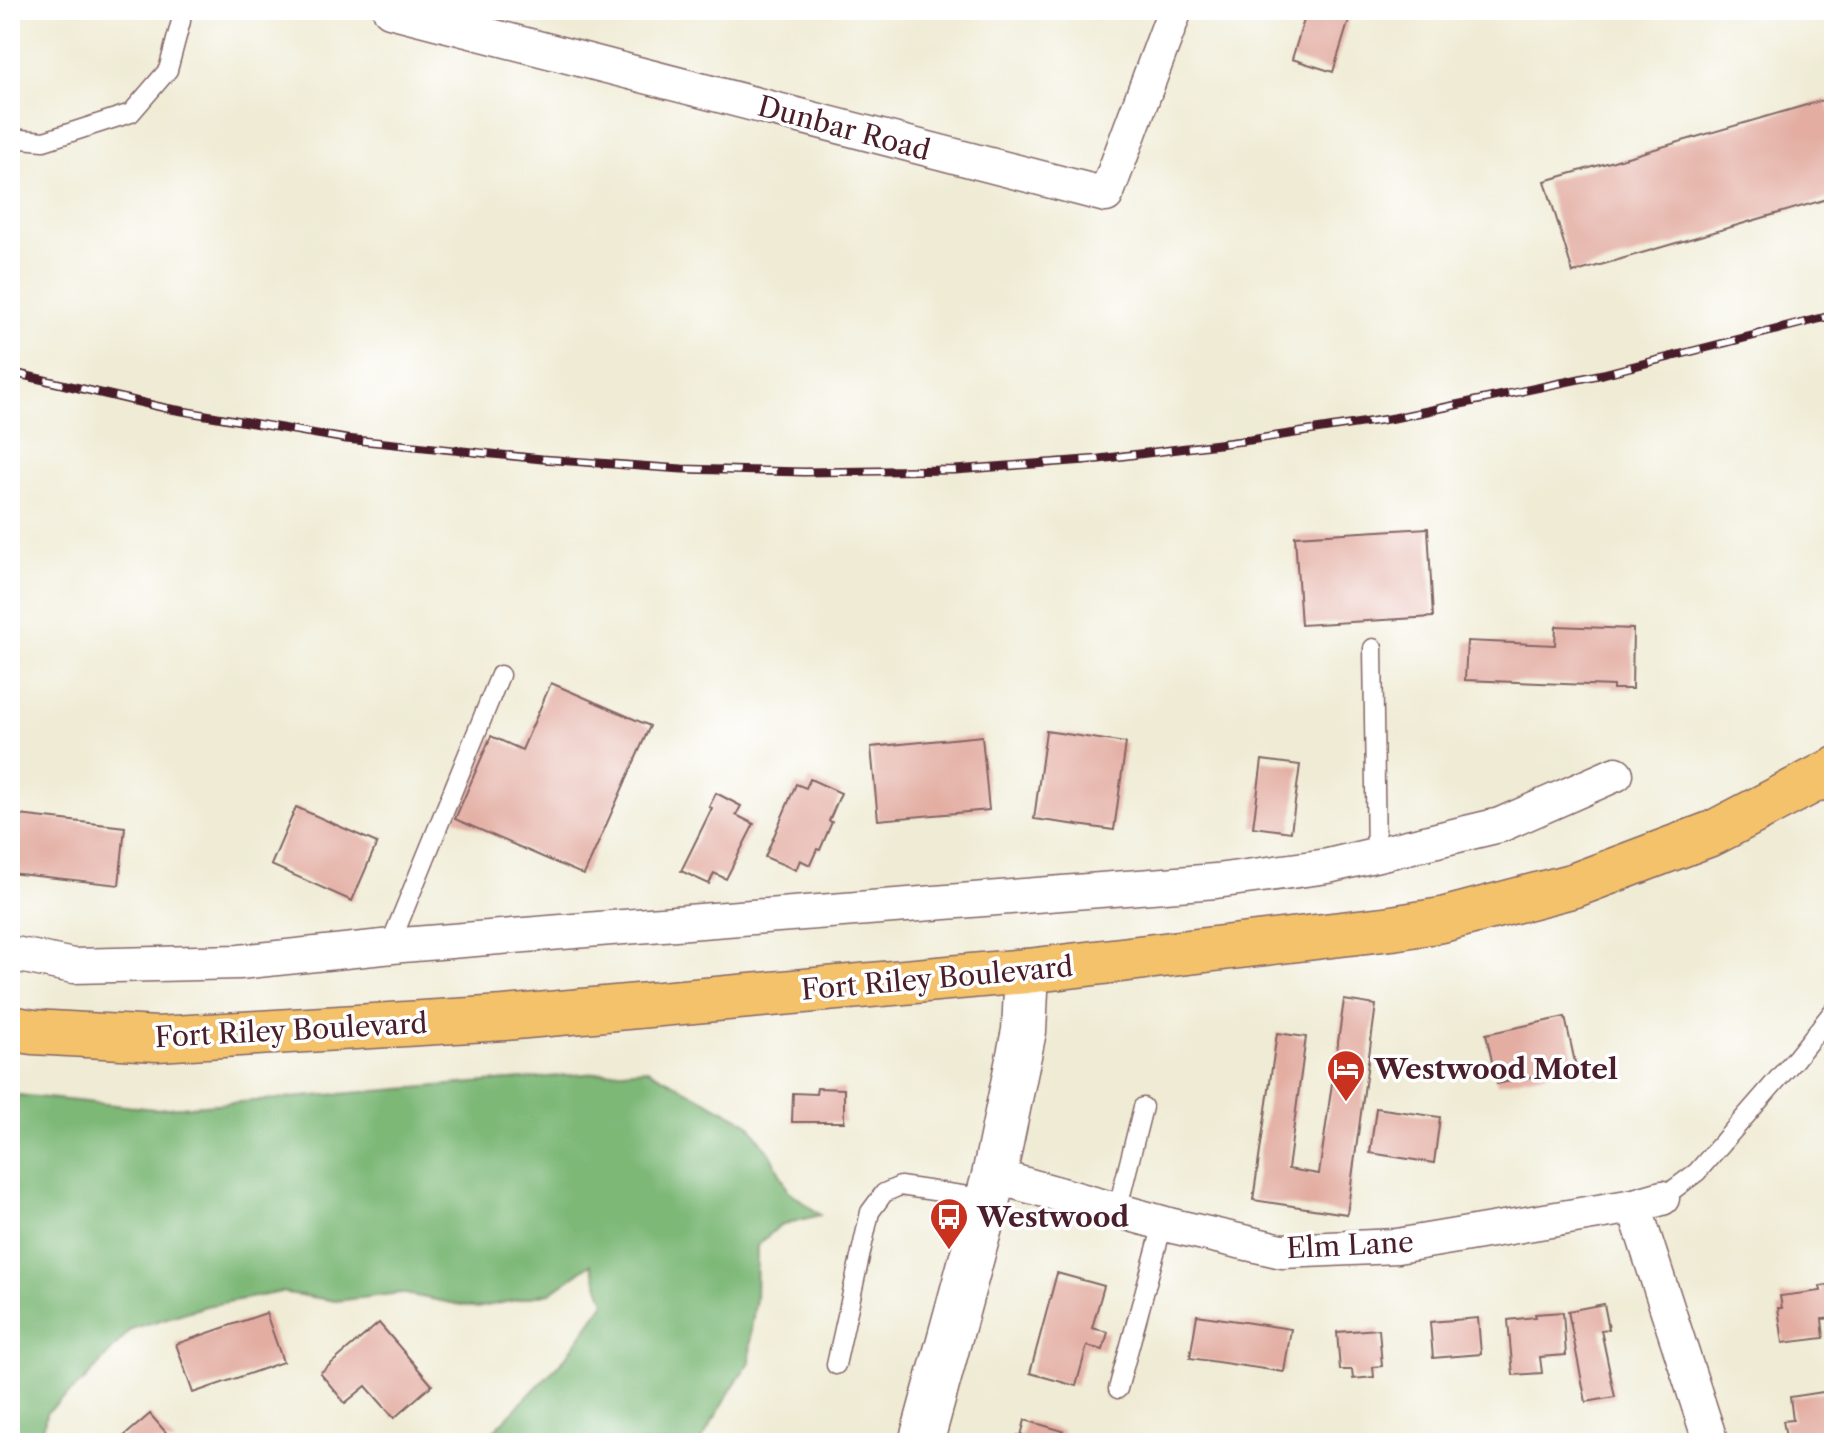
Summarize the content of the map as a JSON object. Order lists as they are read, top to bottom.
{
  "streets": {
    "highway": ["Fort Riley Boulevard"],
    "street": ["Dunbar Road", "Elm Lane"]
  },
  "places": {
    "hotel": ["Westwood Motel"],
    "bus stop": ["Westwood"]
  }
}
